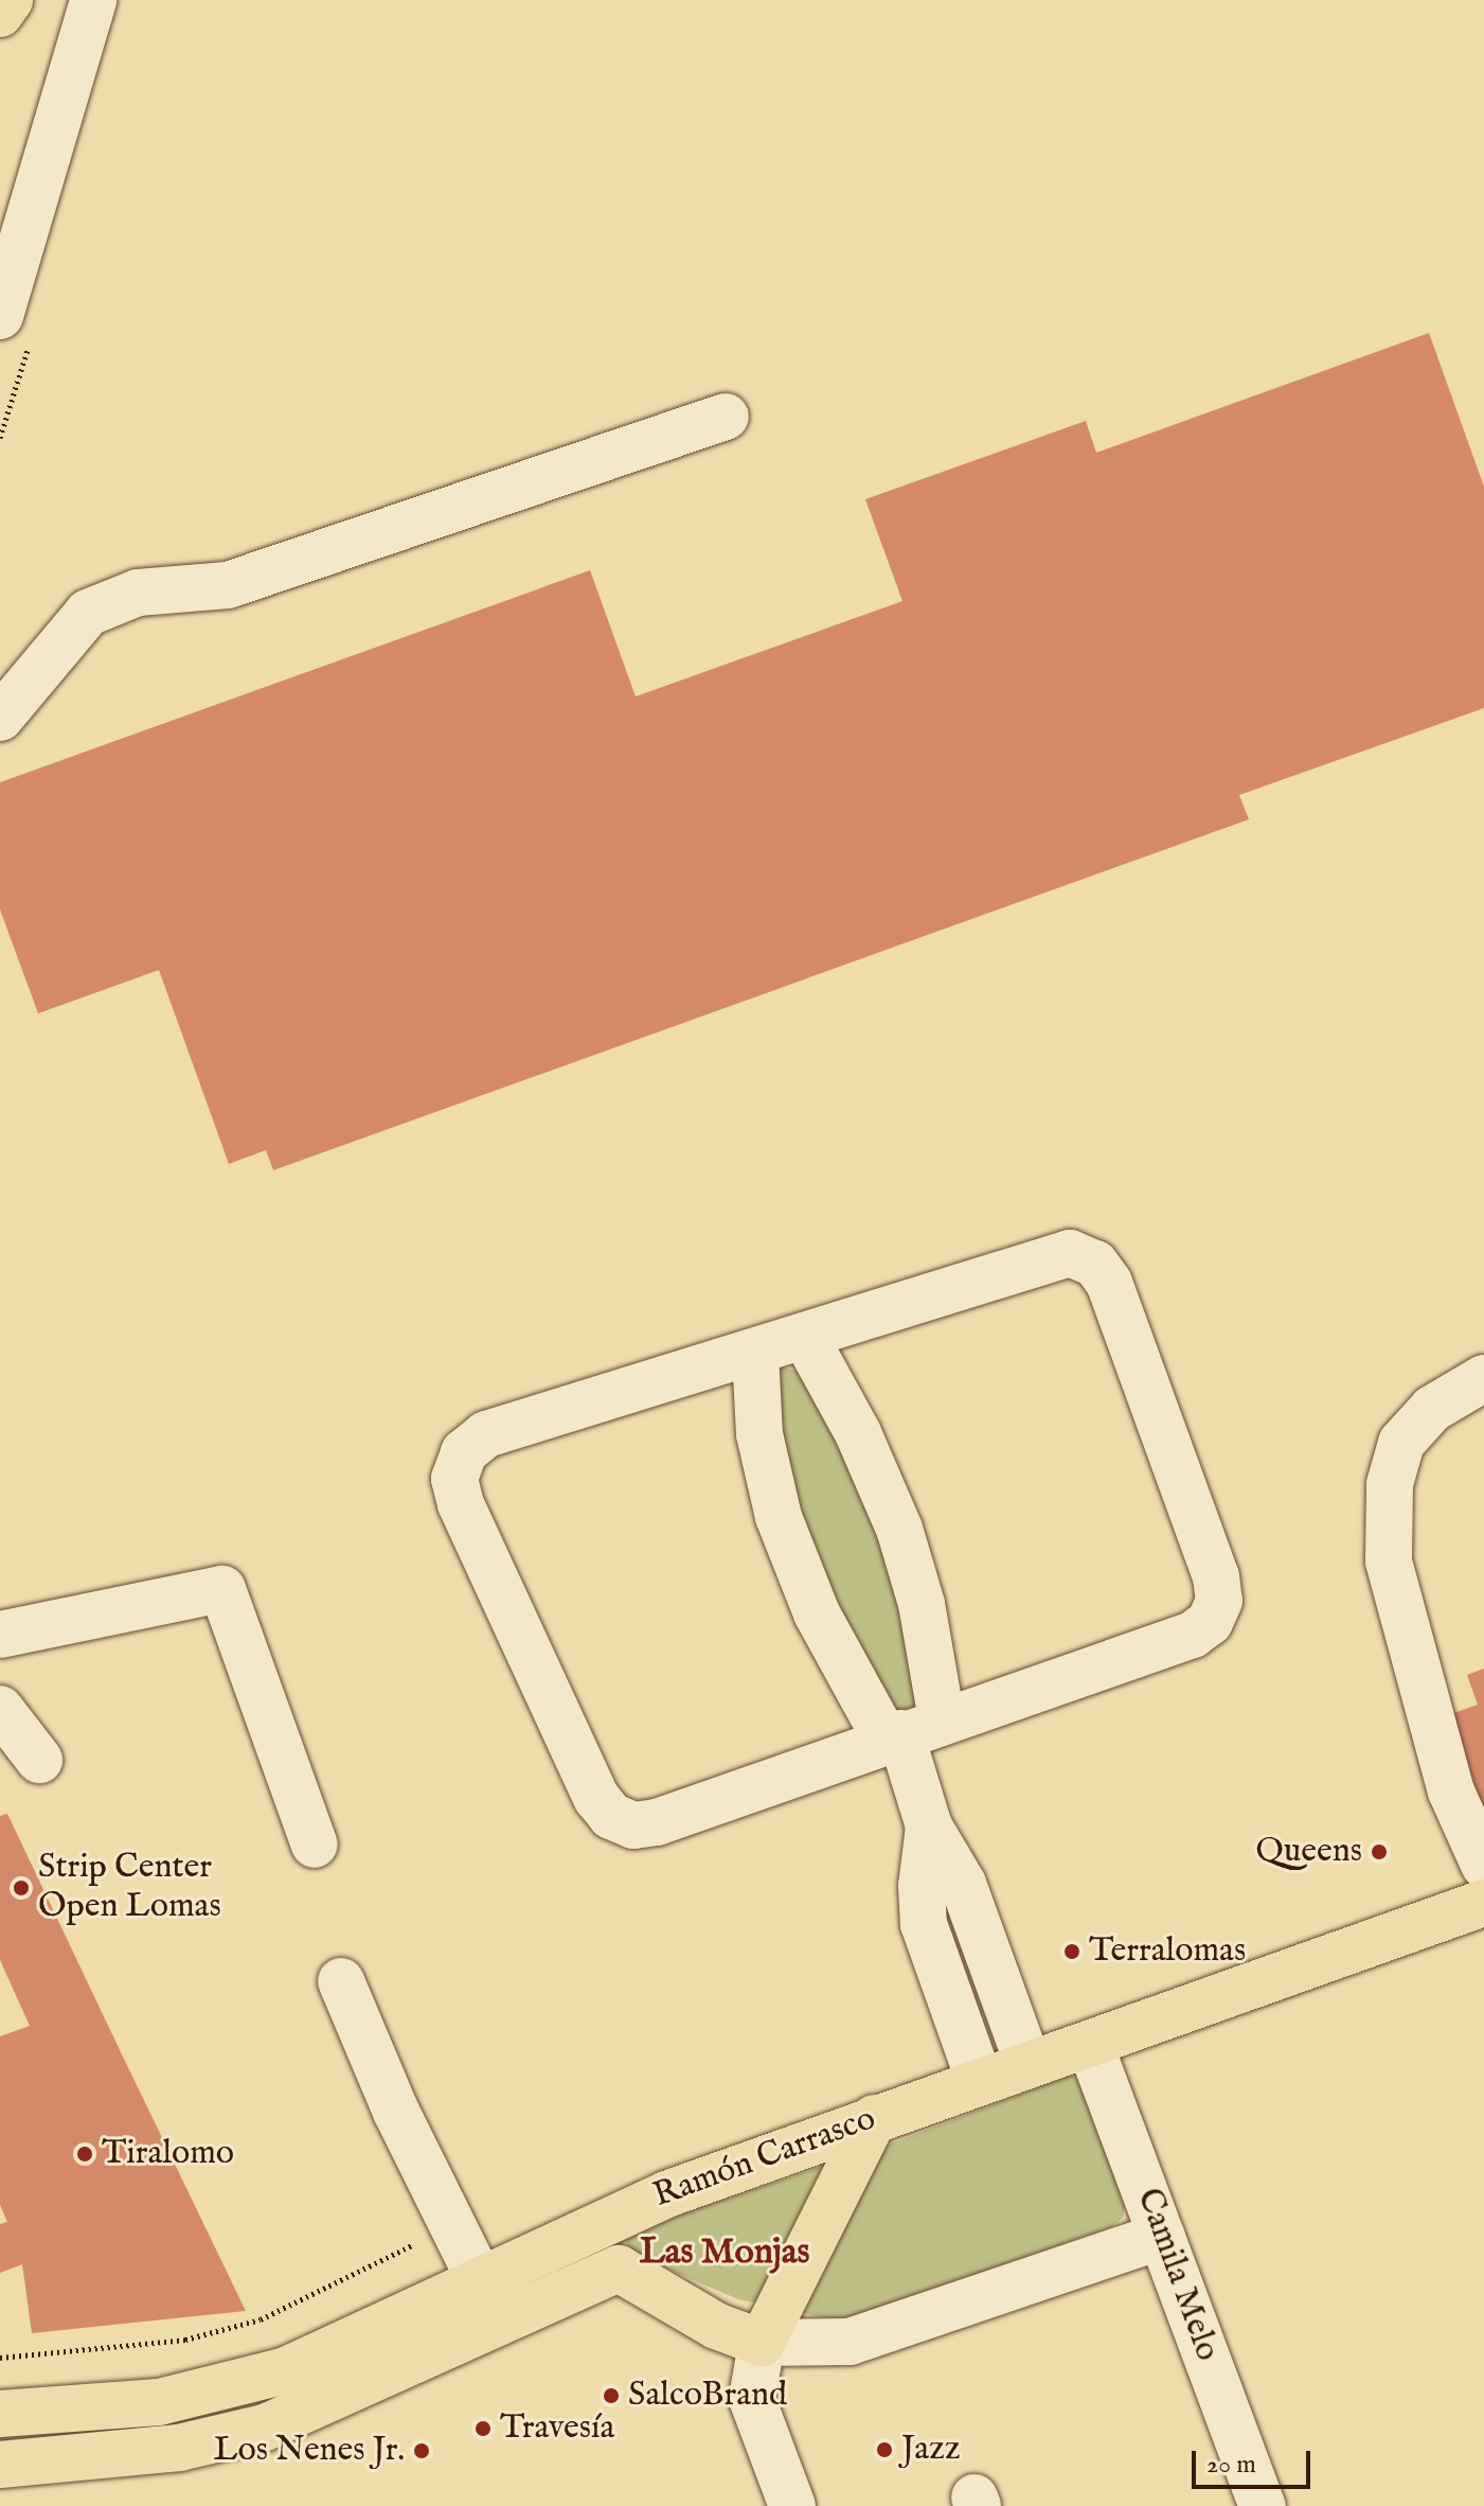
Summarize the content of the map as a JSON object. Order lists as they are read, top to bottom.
{
  "streets": {
    "main road": ["Ramón Carrasco"],
    "street": ["Camila Melo"]
  },
  "crossings": [
    ["Ramón Carrasco", "Camila Melo"]
  ],
  "districts": ["Las Monjas"],
  "places": [
    "Queens",
    "Strip Center Open Lomas",
    "Terralomas",
    "Tiralomo",
    "SalcoBrand",
    "Travesía",
    "Jazz",
    "Los Nenes Jr."
  ],
  "scale_bar": "20 m"
}
